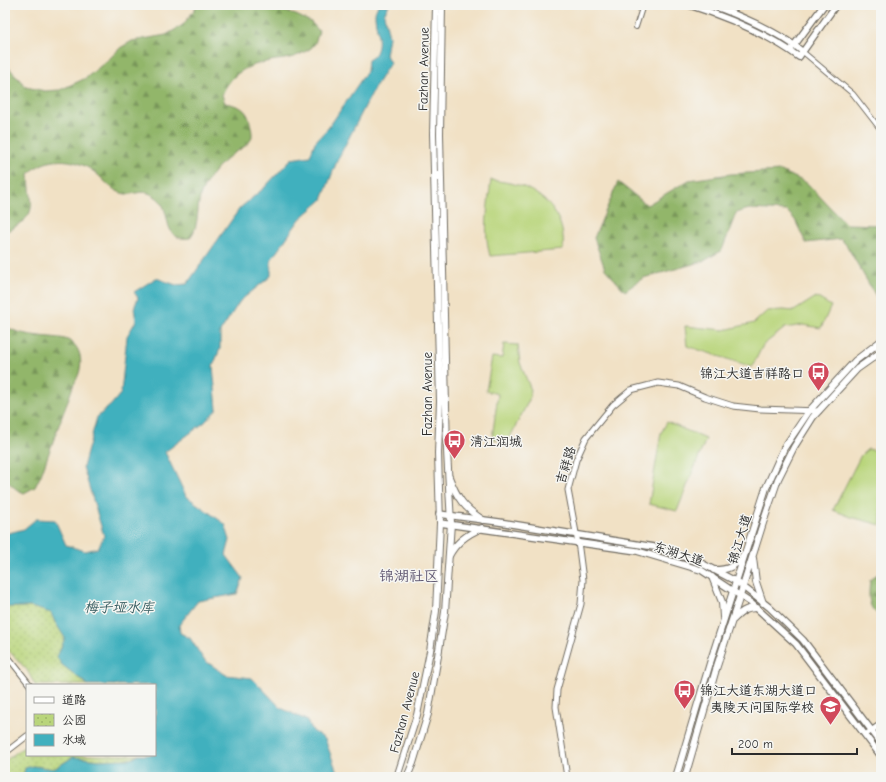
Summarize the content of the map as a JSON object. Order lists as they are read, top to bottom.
{
  "streets": {
    "main road": ["Fazhan Avenue", "锦江大道", "东湖大道"],
    "street": ["吉祥路"]
  },
  "crossings": [
    ["Fazhan Avenue", "东湖大道"],
    ["吉祥路", "锦江大道"],
    ["吉祥路", "东湖大道"],
    ["锦江大道", "东湖大道"]
  ],
  "districts": ["锦湖社区"],
  "water": ["梅子垭水库"],
  "places": {
    "bus stop": ["锦江大道吉祥路口", "清江润城", "锦江大道东湖大道口"],
    "school or university": ["夷陵天问国际学校"]
  },
  "legend": ["道路", "公园", "水域"],
  "scale_bar": "200 m"
}
